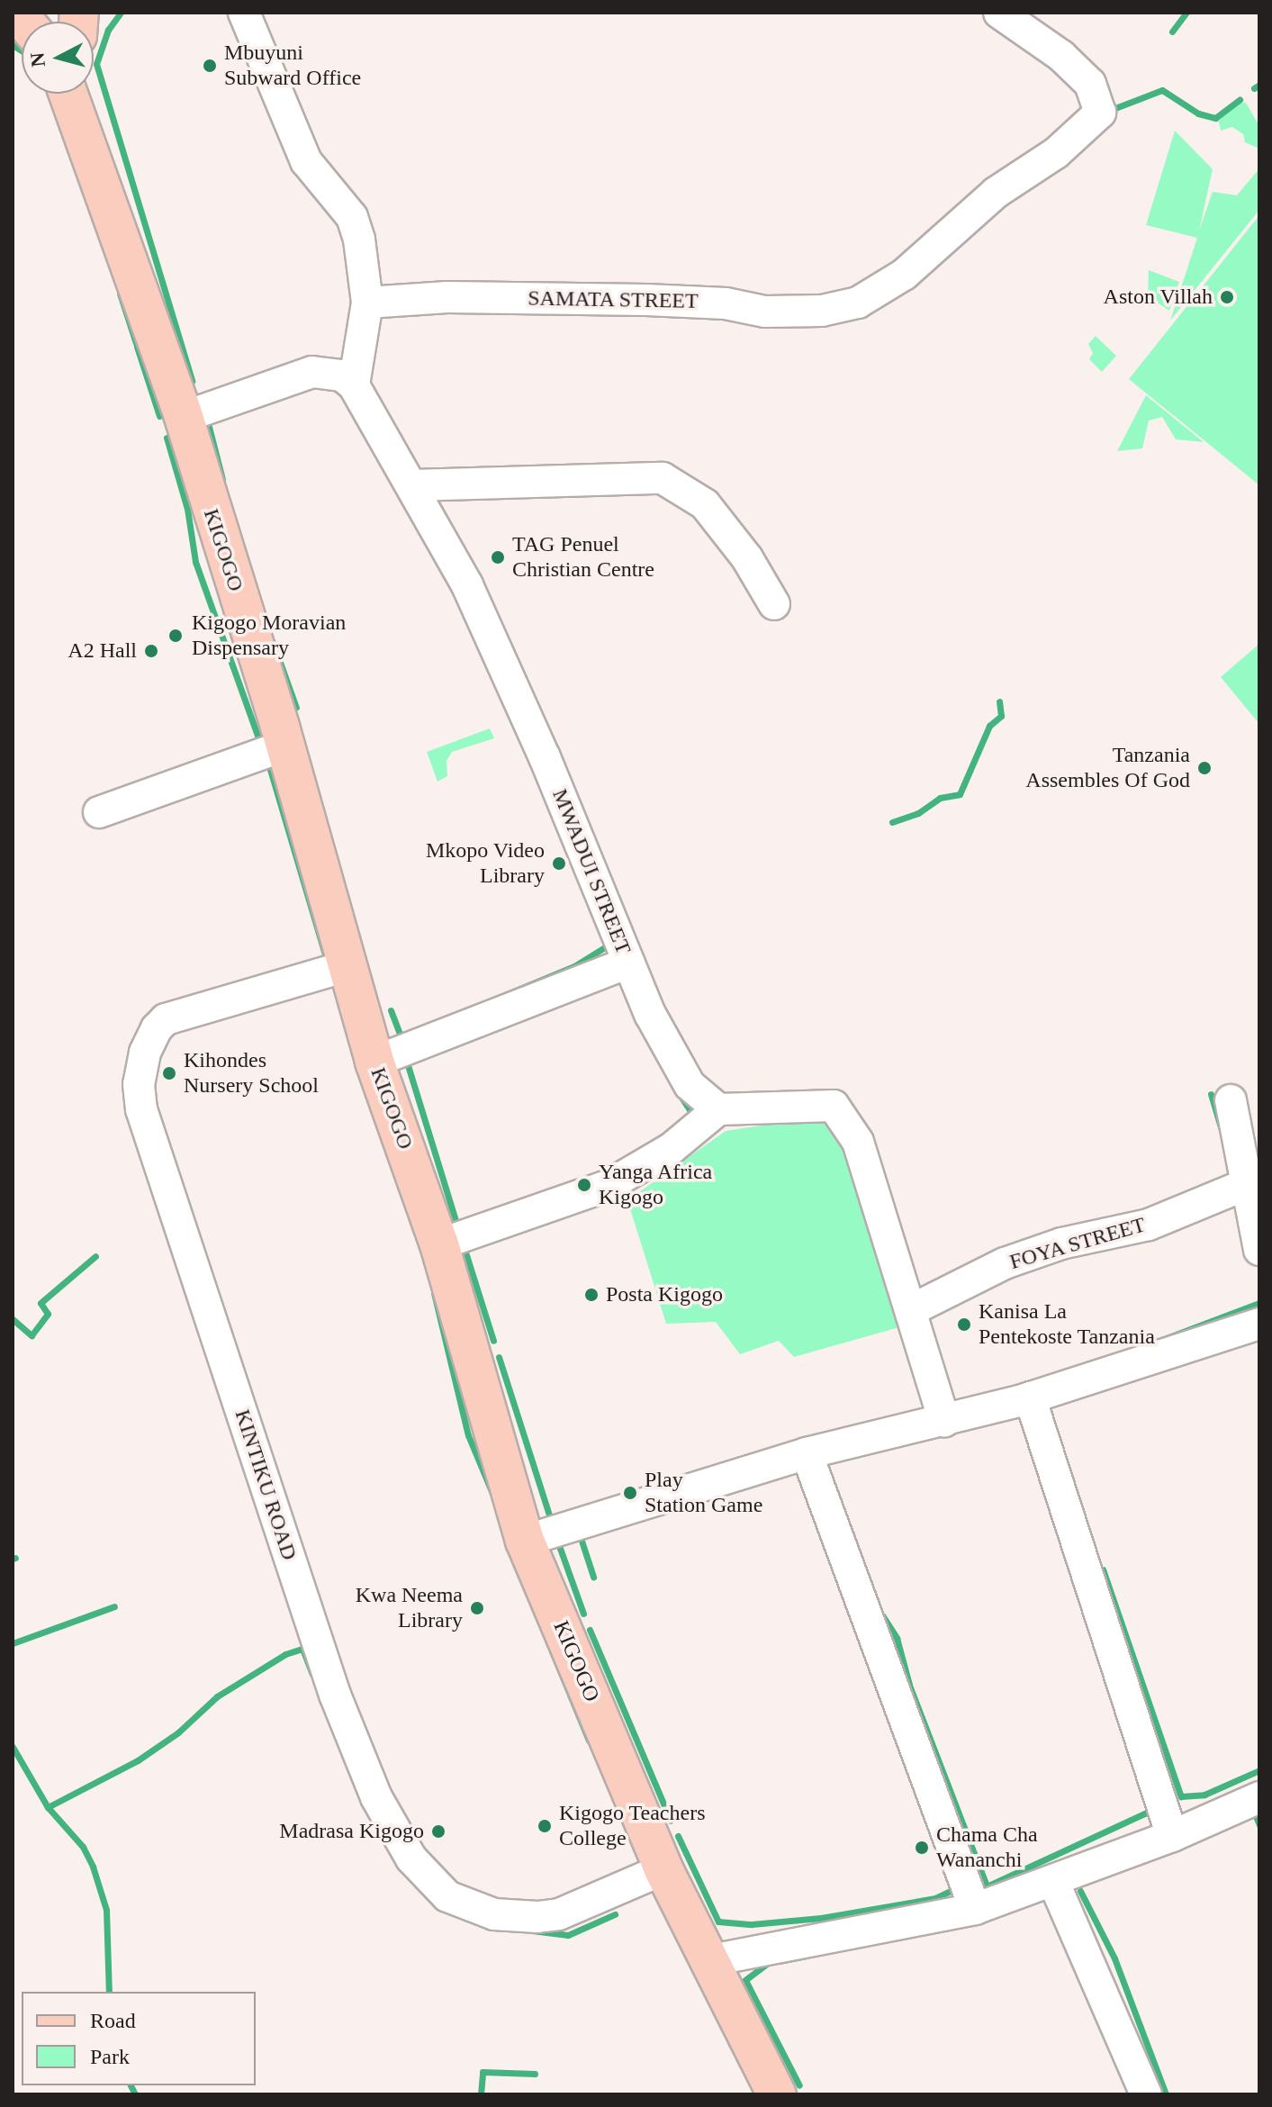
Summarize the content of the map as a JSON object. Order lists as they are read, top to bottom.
{
  "streets": {
    "main road": ["KIGOGO"],
    "street": [
      "SAMATA STREET",
      "MWADUI STREET",
      "FOYA STREET",
      "KINTIKU ROAD"
    ]
  },
  "crossings": [
    ["KIGOGO", "KINTIKU ROAD"]
  ],
  "places": [
    "Mbuyuni Subward Office",
    "Aston Villah",
    "TAG Penuel Christian Centre",
    "Kigogo Moravian Dispensary",
    "A2 Hall",
    "Tanzania Assembles Of God",
    "Mkopo Video Library",
    "Kihondes Nursery School",
    "Yanga Africa Kigogo",
    "Posta Kigogo",
    "Kanisa La Pentekoste Tanzania",
    "Play Station Game",
    "Kwa Neema Library",
    "Kigogo Teachers College",
    "Madrasa Kigogo",
    "Chama Cha Wananchi"
  ],
  "legend": ["Road", "Park"],
  "north": "left"
}
